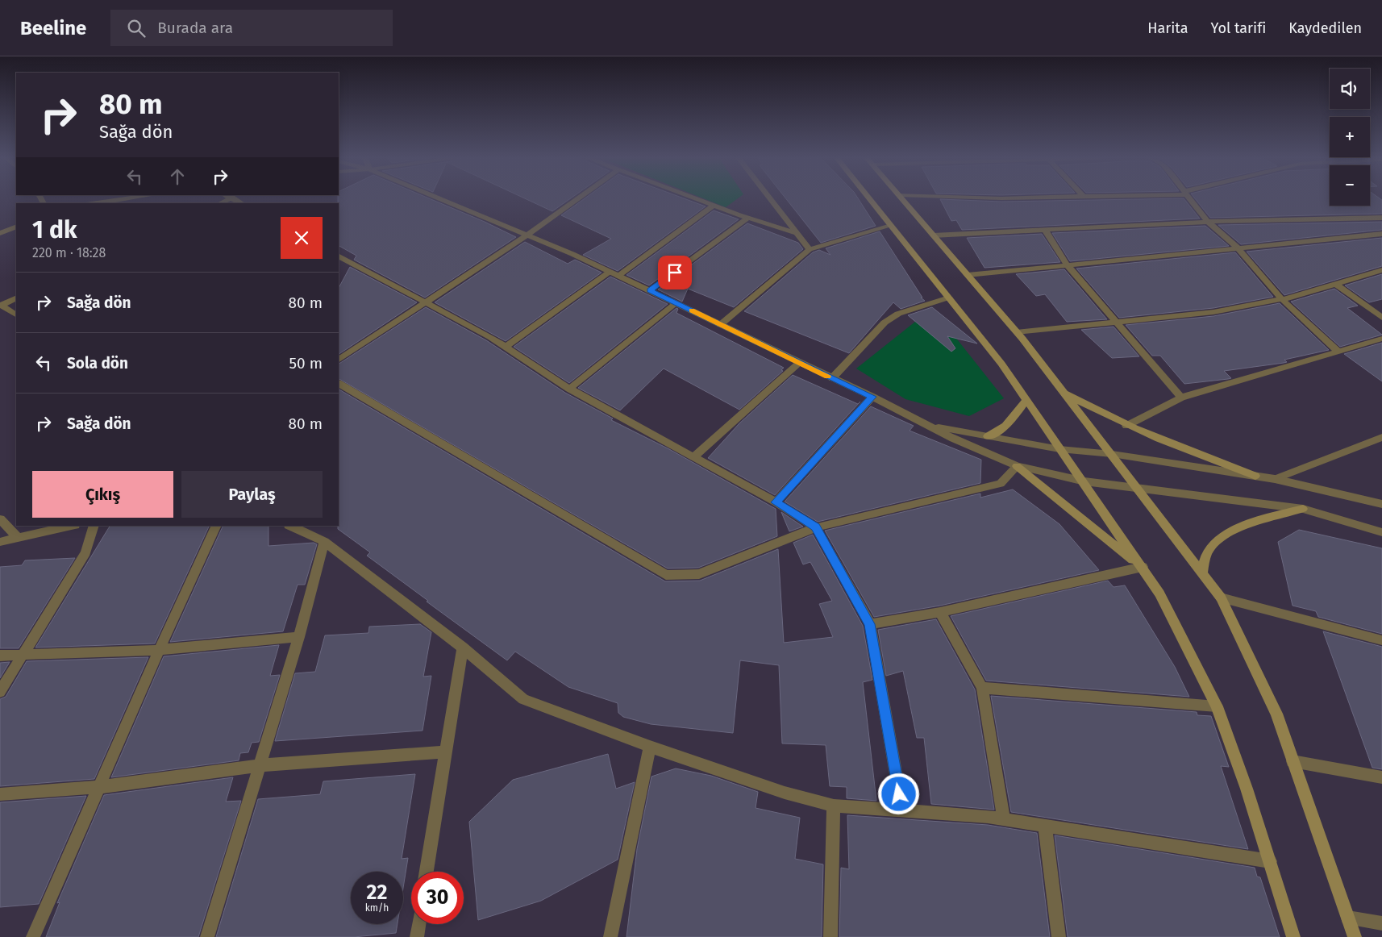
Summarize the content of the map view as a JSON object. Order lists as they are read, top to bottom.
{
  "page": {
    "header": "Beeline",
    "search": "Burada ara",
    "nav": ["Harita", "Yol tarifi", "Kaydedilen"],
    "map_buttons": ["+", "−"],
    "turn": ["80 m", "Sağa dön"],
    "heading": ["1 dk", "220 m · 18:28"],
    "list": [
      {
        "name": "Sağa dön",
        "value": "80 m"
      },
      {
        "name": "Sola dön",
        "value": "50 m"
      },
      {
        "name": "Sağa dön",
        "value": "80 m"
      }
    ],
    "buttons": ["Çıkış", "Paylaş"],
    "speed": "22 km/h",
    "limit": "30"
  }
}
